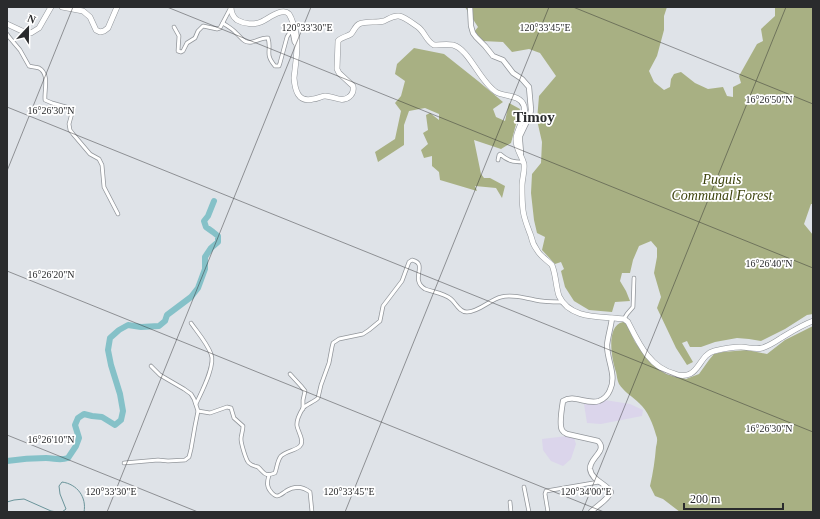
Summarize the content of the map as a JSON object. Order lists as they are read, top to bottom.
{
  "districts": ["Timoy"],
  "parks": ["Puguis Communal Forest"],
  "scale_bar": "200 m",
  "north": "top",
  "coordinates": [
    "120°33'30\"E",
    "120°33'45\"E",
    "16°26'50\"N",
    "16°26'30\"N",
    "16°26'40\"N",
    "16°26'20\"N",
    "16°26'10\"N",
    "120°34'00\"E"
  ]
}
